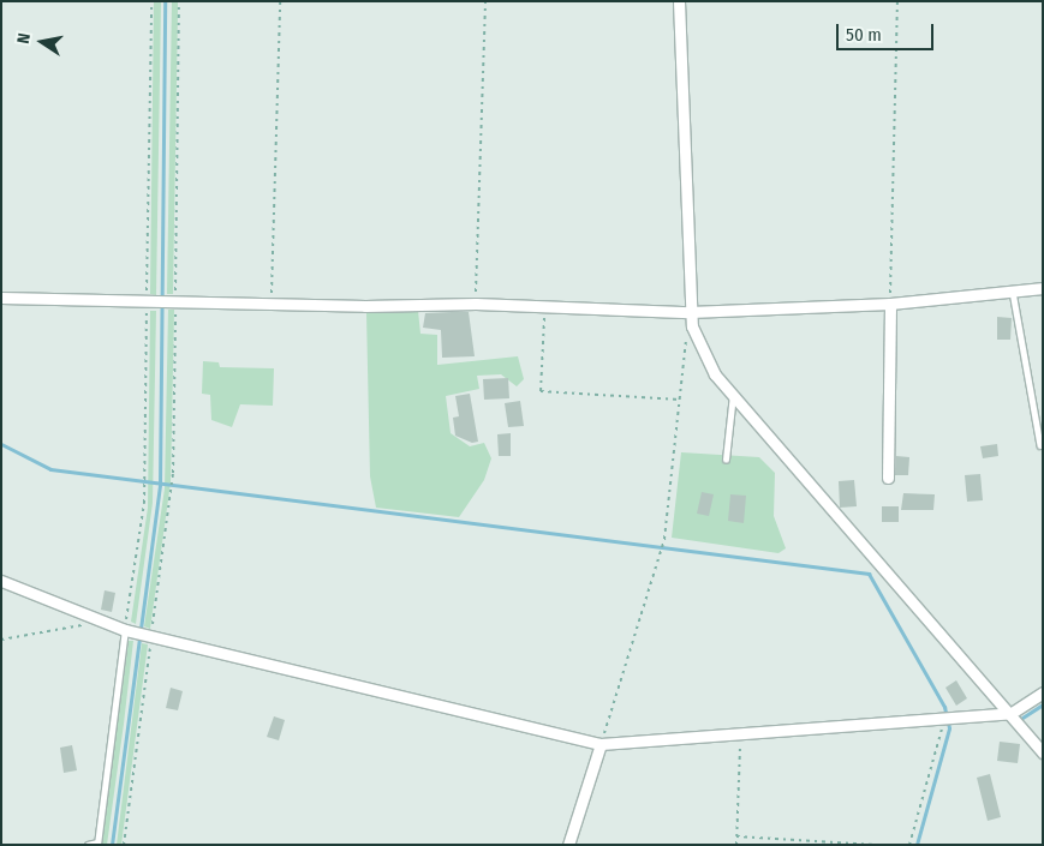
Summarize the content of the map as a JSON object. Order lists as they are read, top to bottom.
{
  "scale_bar": "50 m",
  "north": "left"
}
